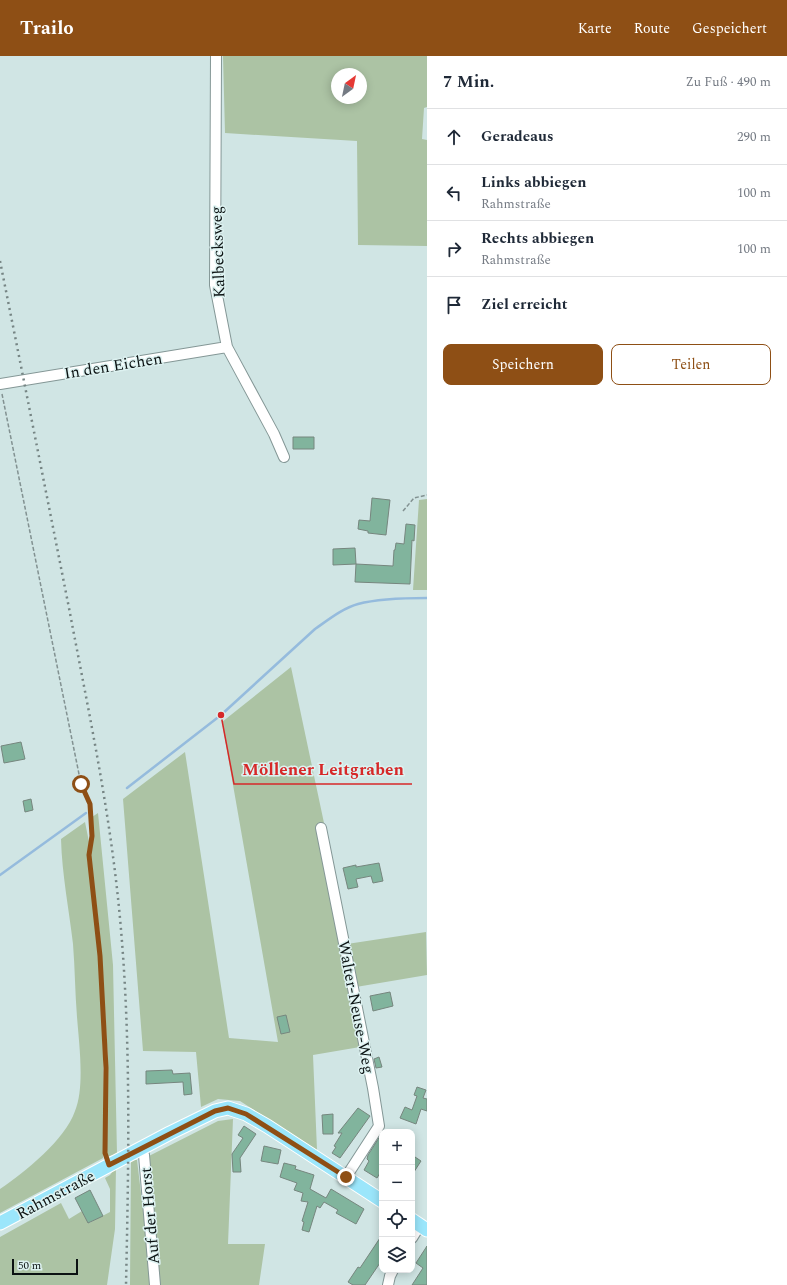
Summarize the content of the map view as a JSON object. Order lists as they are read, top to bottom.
{
  "streets": {
    "main road": ["Rahmstraße"],
    "street": [
      "Kalbecksweg",
      "In den Eichen",
      "Walter-Neuse-Weg",
      "Auf der Horst"
    ]
  },
  "crossings": [
    ["Kalbecksweg", "In den Eichen"],
    ["Walter-Neuse-Weg", "Rahmstraße"],
    ["Rahmstraße", "Auf der Horst"]
  ],
  "places": ["Möllener Leitgraben"],
  "scale_bar": "50 m",
  "north": "top right",
  "page": {
    "header": "Trailo",
    "nav": ["Karte", "Route", "Gespeichert"],
    "heading": ["7 Min.", "Zu Fuß · 490 m"],
    "list": [
      ["Geradeaus", "290 m"],
      ["Links abbiegen", "Rahmstraße", "100 m"],
      ["Rechts abbiegen", "Rahmstraße", "100 m"],
      "Ziel erreicht"
    ],
    "buttons": ["Speichern", "Teilen"],
    "map_buttons": ["+", "−"],
    "scale": "50 m"
  }
}
